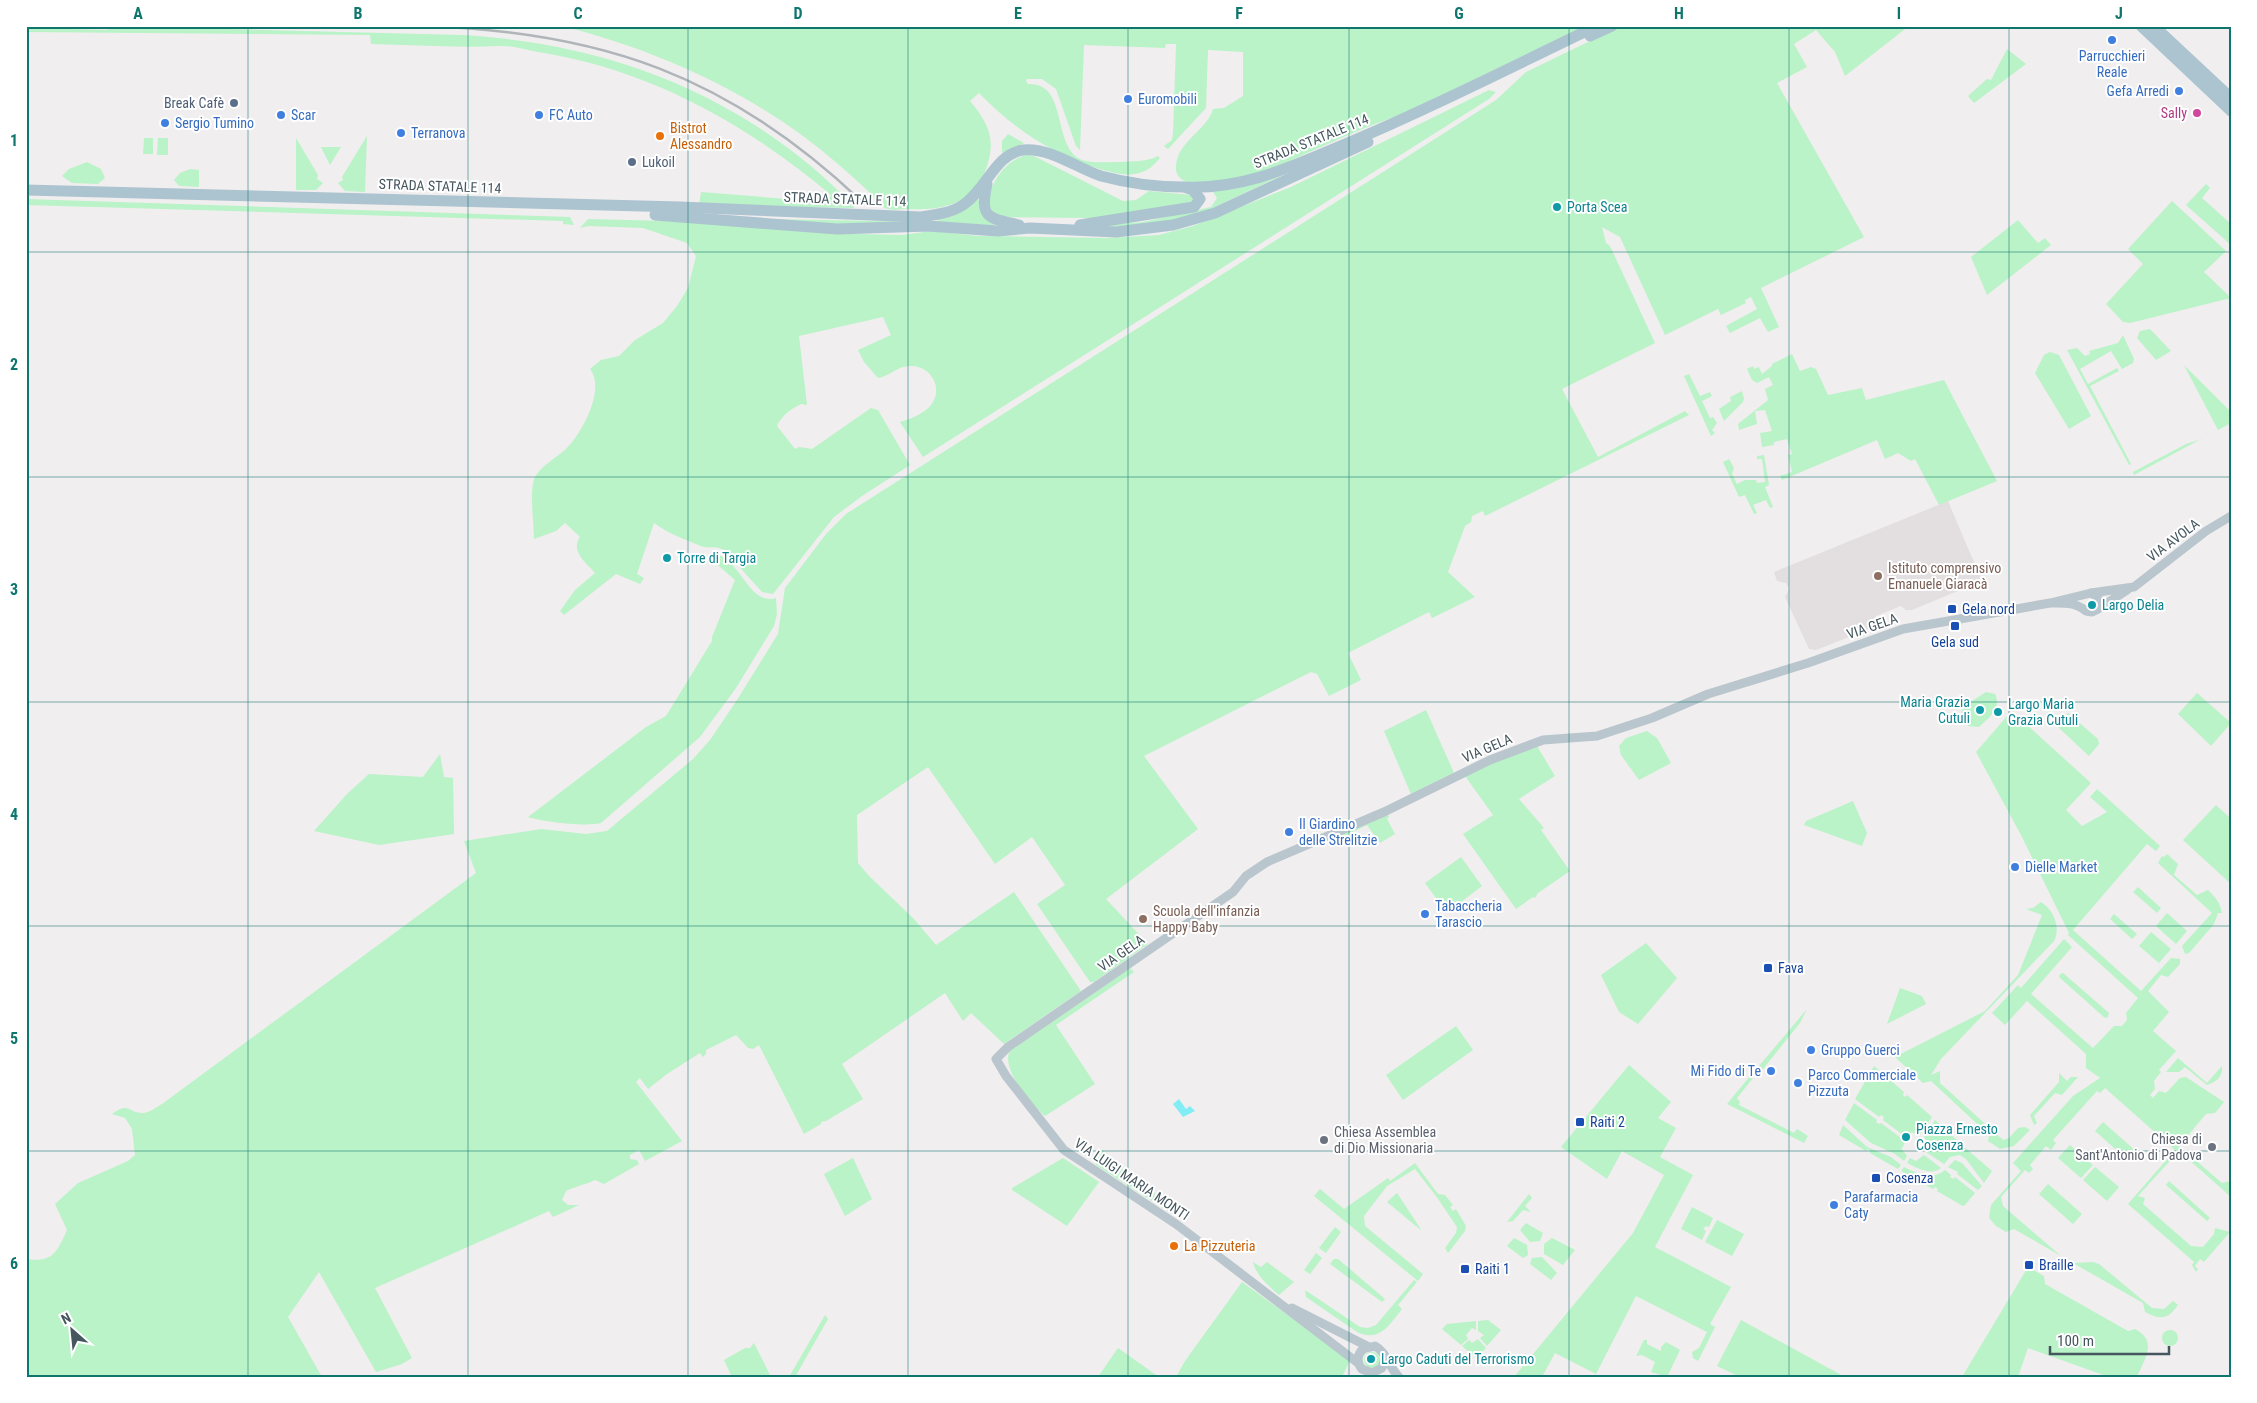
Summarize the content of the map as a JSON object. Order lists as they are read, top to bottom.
{
  "streets": {
    "main road": ["STRADA STATALE 114"],
    "street": ["VIA AVOLA", "VIA GELA", "VIA LUIGI MARIA MONTI"]
  },
  "crossings": [
    ["VIA GELA", "VIA LUIGI MARIA MONTI"]
  ],
  "places": {
    "other": [
      "Parrucchieri Reale",
      "Gefa Arredi",
      "Euromobili",
      "Break Cafè",
      "Sally",
      "Scar",
      "FC Auto",
      "Sergio Tumino",
      "Terranova",
      "Bistrot Alessandro",
      "Lukoil",
      "Porta Scea",
      "Torre di Targia",
      "Istituto comprensivo Emanuele Giaracà",
      "Largo Delia",
      "Maria Grazia Cutuli",
      "Largo Maria Grazia Cutuli",
      "Il Giardino delle Strelitzie",
      "Dielle Market",
      "Tabaccheria Tarascio",
      "Scuola dell'infanzia Happy Baby",
      "Gruppo Guerci",
      "Mi Fido di Te",
      "Parco Commerciale Pizzuta",
      "Piazza Ernesto Cosenza",
      "Chiesa Assemblea di Dio Missionaria",
      "Chiesa di Sant'Antonio di Padova",
      "Parafarmacia Caty",
      "La Pizzuteria",
      "Largo Caduti del Terrorismo"
    ],
    "transit": [
      "Gela nord",
      "Gela sud",
      "Fava",
      "Raiti 2",
      "Cosenza",
      "Braille",
      "Raiti 1"
    ]
  },
  "scale_bar": "100 m",
  "north": "top left",
  "grid": {
    "columns": [
      "A",
      "B",
      "C",
      "D",
      "E",
      "F",
      "G",
      "H",
      "I",
      "J"
    ],
    "rows": [
      "1",
      "2",
      "3",
      "4",
      "5",
      "6"
    ]
  }
}
